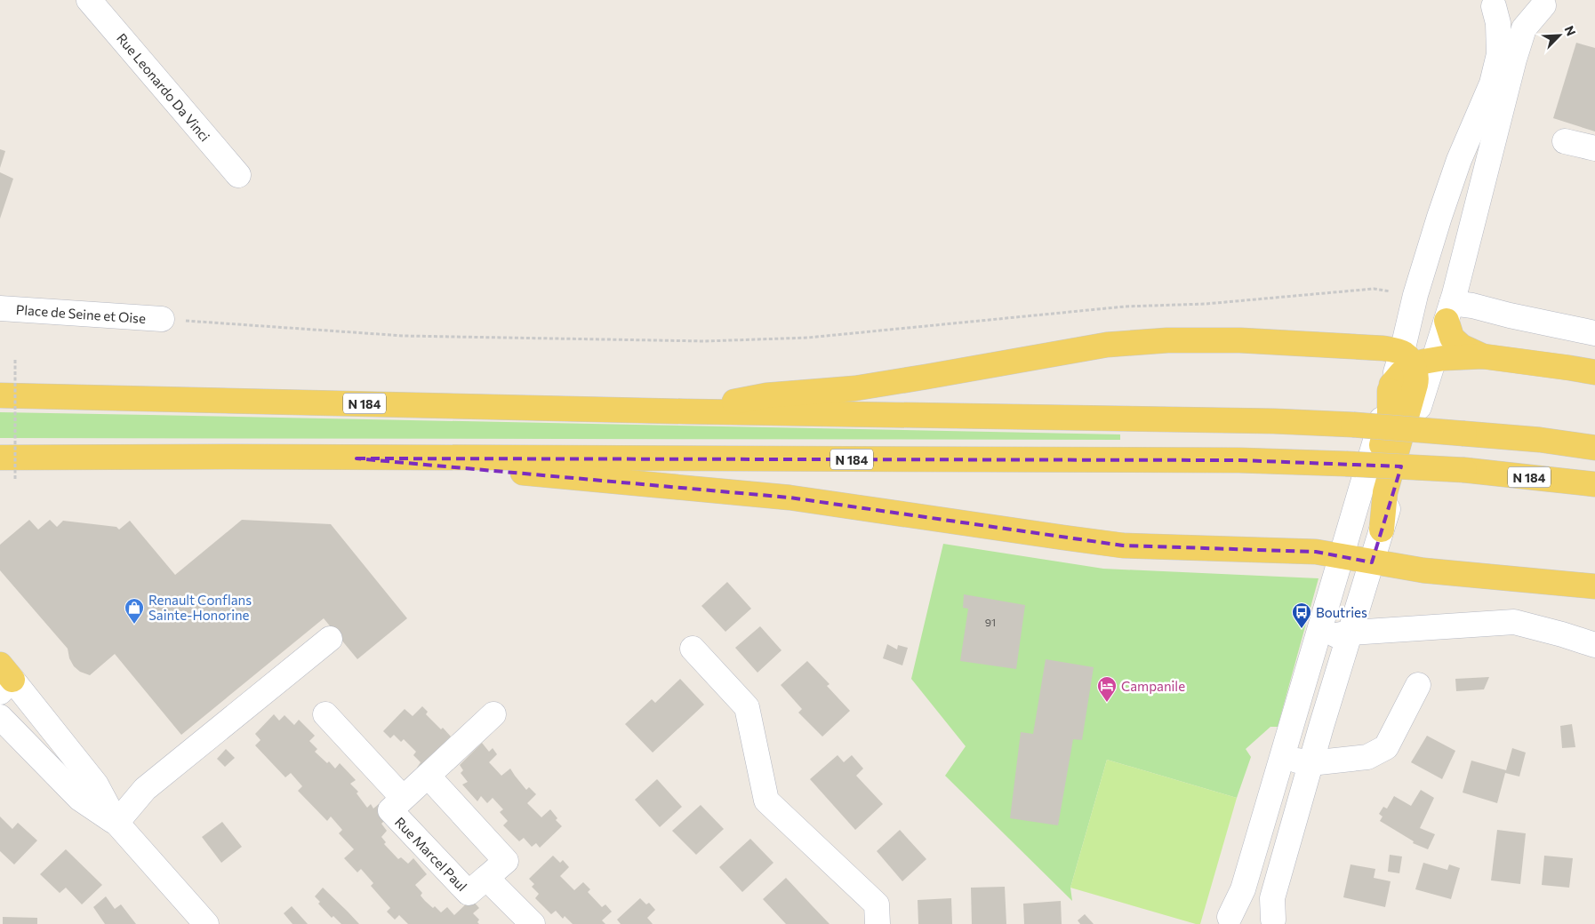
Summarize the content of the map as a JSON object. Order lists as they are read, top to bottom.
{
  "streets": {
    "main road": ["N 184"],
    "street": ["Rue Leonardo Da Vinci", "Place de Seine et Oise", "Rue Marcel Paul"]
  },
  "places": {
    "shop": ["Renault Conflans Sainte-Honorine"],
    "bus stop": ["Boutries"],
    "hotel": ["Campanile"]
  },
  "house_numbers": ["91"],
  "north": "top right"
}
